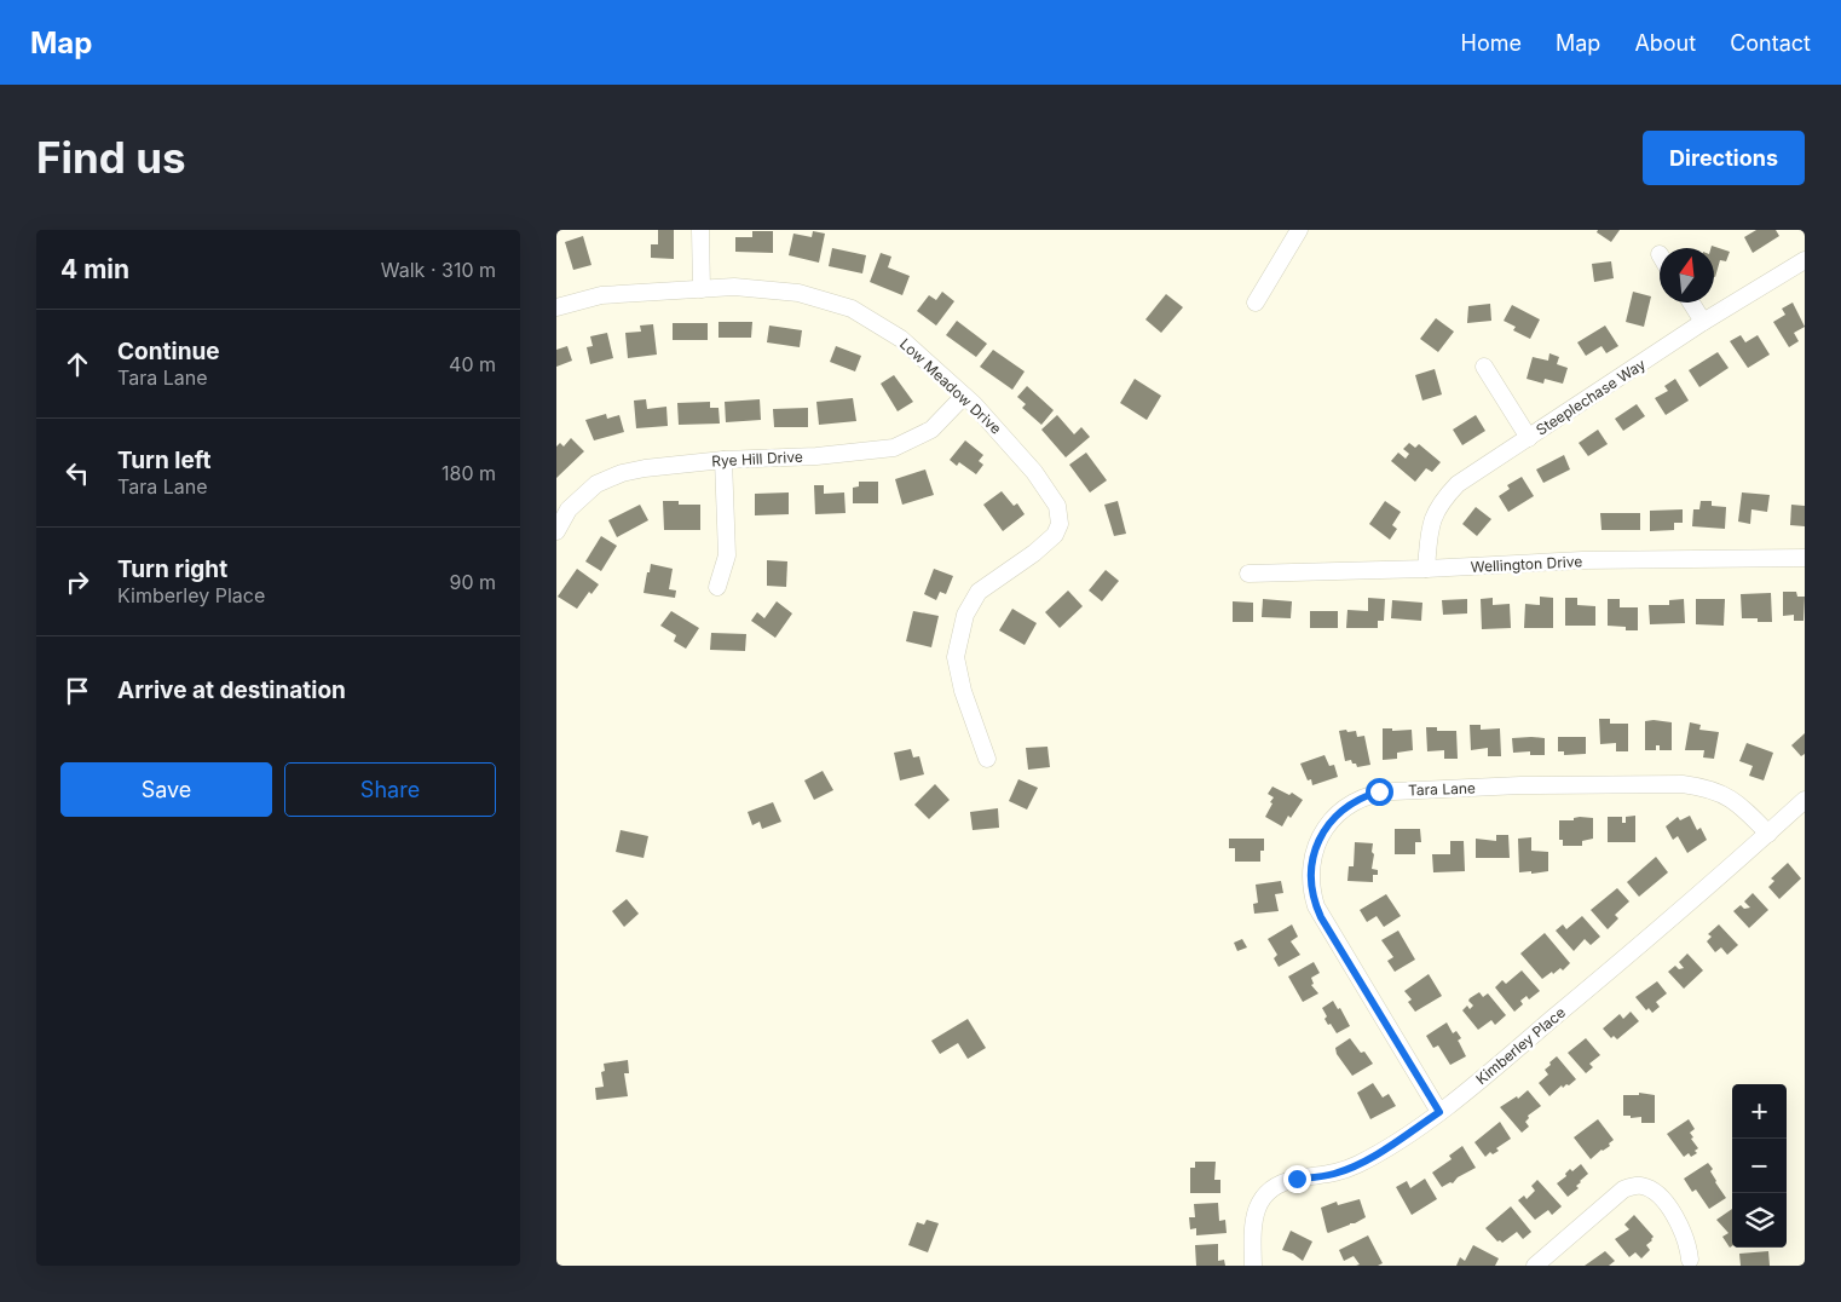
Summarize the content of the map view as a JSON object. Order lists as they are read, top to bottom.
{
  "streets": {
    "street": [
      "Low Meadow Drive",
      "Steeplechase Way",
      "Rye Hill Drive",
      "Wellington Drive",
      "Tara Lane",
      "Kimberley Place"
    ]
  },
  "crossings": [
    ["Low Meadow Drive", "Rye Hill Drive"],
    ["Steeplechase Way", "Wellington Drive"],
    ["Tara Lane", "Kimberley Place"]
  ],
  "north": "top",
  "page": {
    "header": "Map",
    "nav": [
      "Home",
      "Map",
      "About",
      "Contact"
    ],
    "buttons": [
      "Directions",
      ["Save", "Share"]
    ],
    "title": "Find us",
    "heading": ["4 min", "Walk · 310 m"],
    "list": [
      ["Continue", "Tara Lane", "40 m"],
      ["Turn left", "Tara Lane", "180 m"],
      ["Turn right", "Kimberley Place", "90 m"],
      "Arrive at destination"
    ],
    "map_buttons": ["+", "−"]
  }
}
